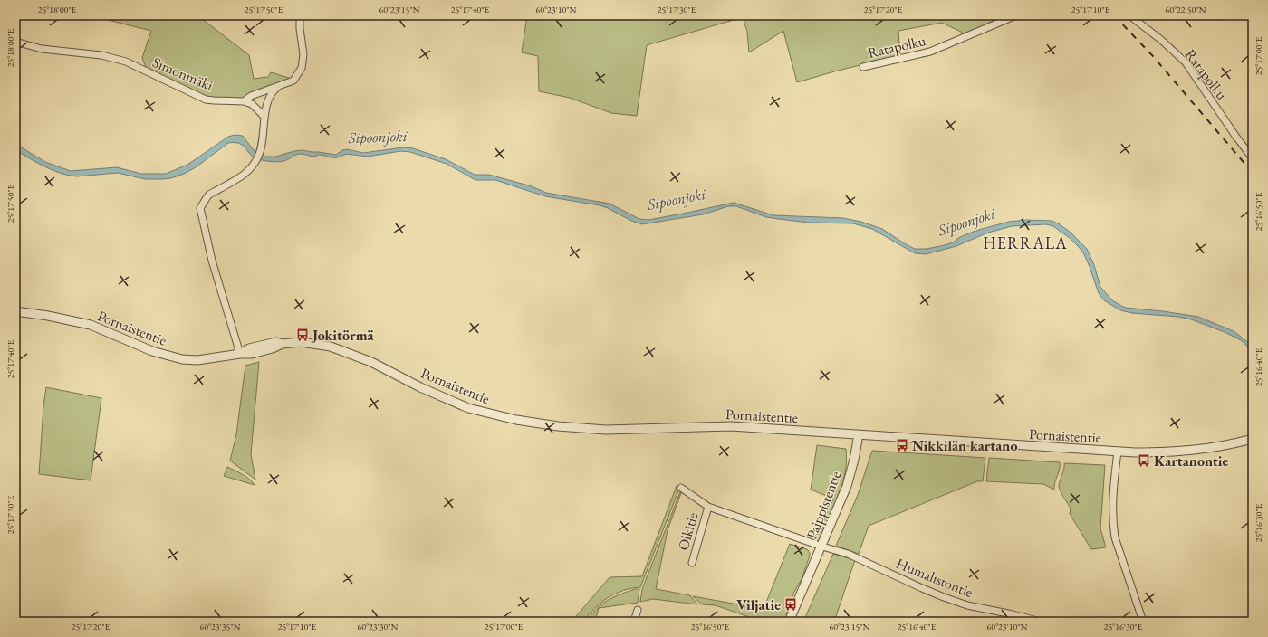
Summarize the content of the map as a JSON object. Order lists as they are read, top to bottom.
{
  "streets": {
    "street": [
      "Ratapolku",
      "Simonmäki",
      "Pornaistentie",
      "Paippistentie",
      "Olkitie",
      "Humalistontie"
    ]
  },
  "crossings": [
    ["Pornaistentie", "Paippistentie"],
    ["Paippistentie", "Humalistontie"]
  ],
  "districts": ["HERRALA"],
  "water": ["Sipoonjoki"],
  "places": {
    "bus stop": [
      "Jokitörmä",
      "Nikkilän kartano",
      "Kartanontie",
      "Viljatie"
    ]
  },
  "coordinates": [
    "25°18'00\"E",
    "25°17'50\"E",
    "60°23'15\"N",
    "25°17'40\"E",
    "60°23'10\"N",
    "25°17'30\"E",
    "25°17'20\"E",
    "25°17'10\"E",
    "60°22'50\"N",
    "25°17'00\"E",
    "25°16'50\"E",
    "25°16'40\"E",
    "25°16'30\"E",
    "60°23'35\"N",
    "60°23'30\"N"
  ]
}
